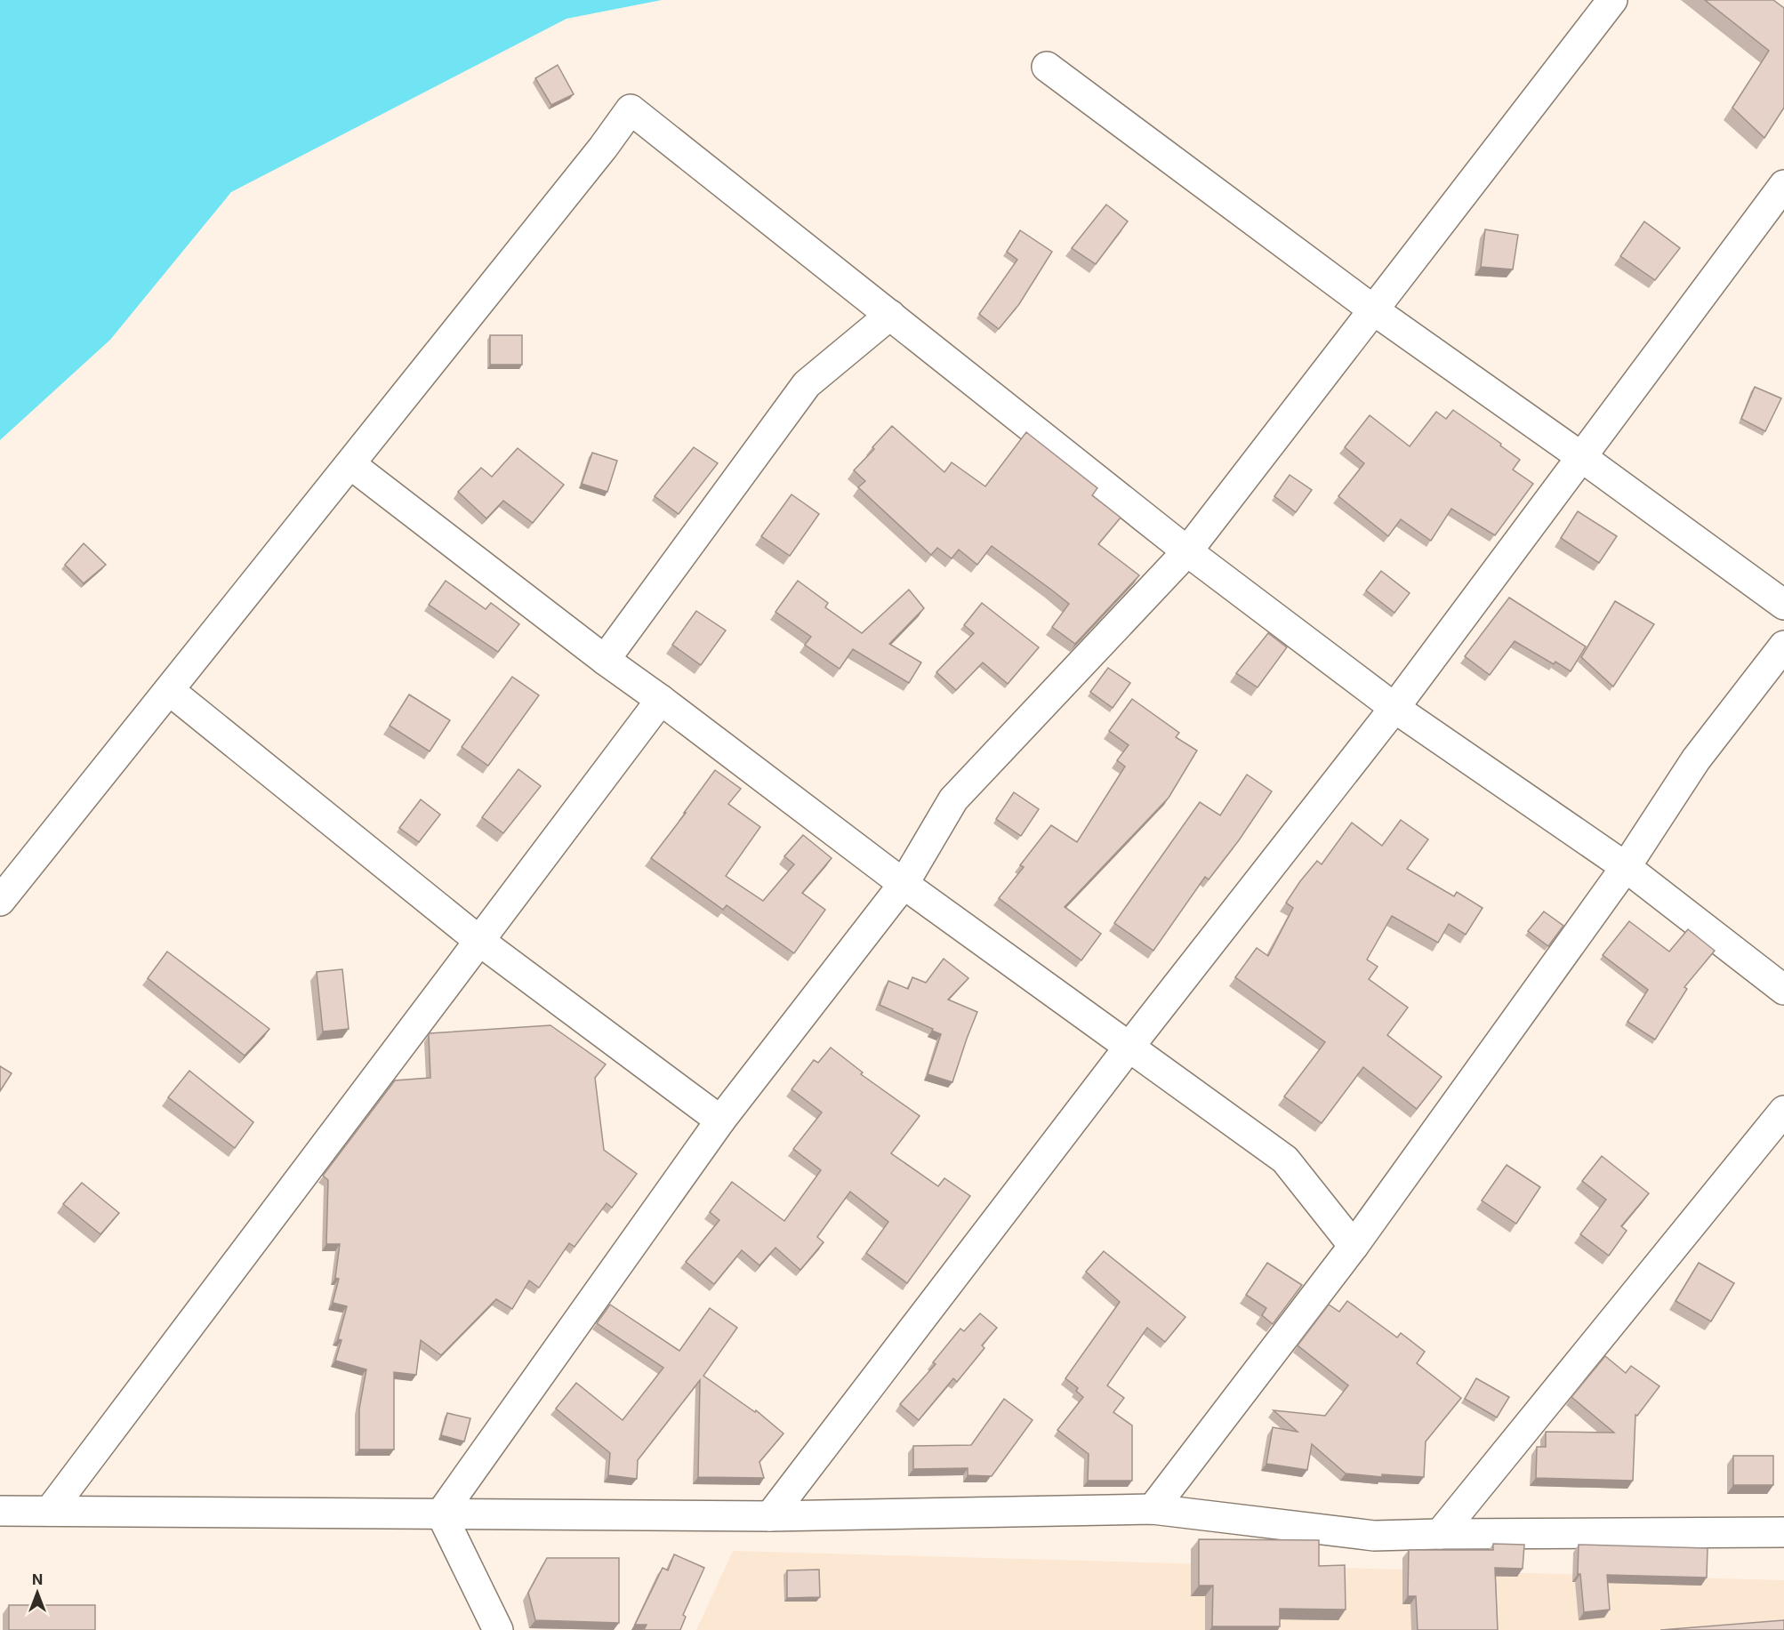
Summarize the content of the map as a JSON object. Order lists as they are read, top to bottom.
{
  "north": "top"
}
